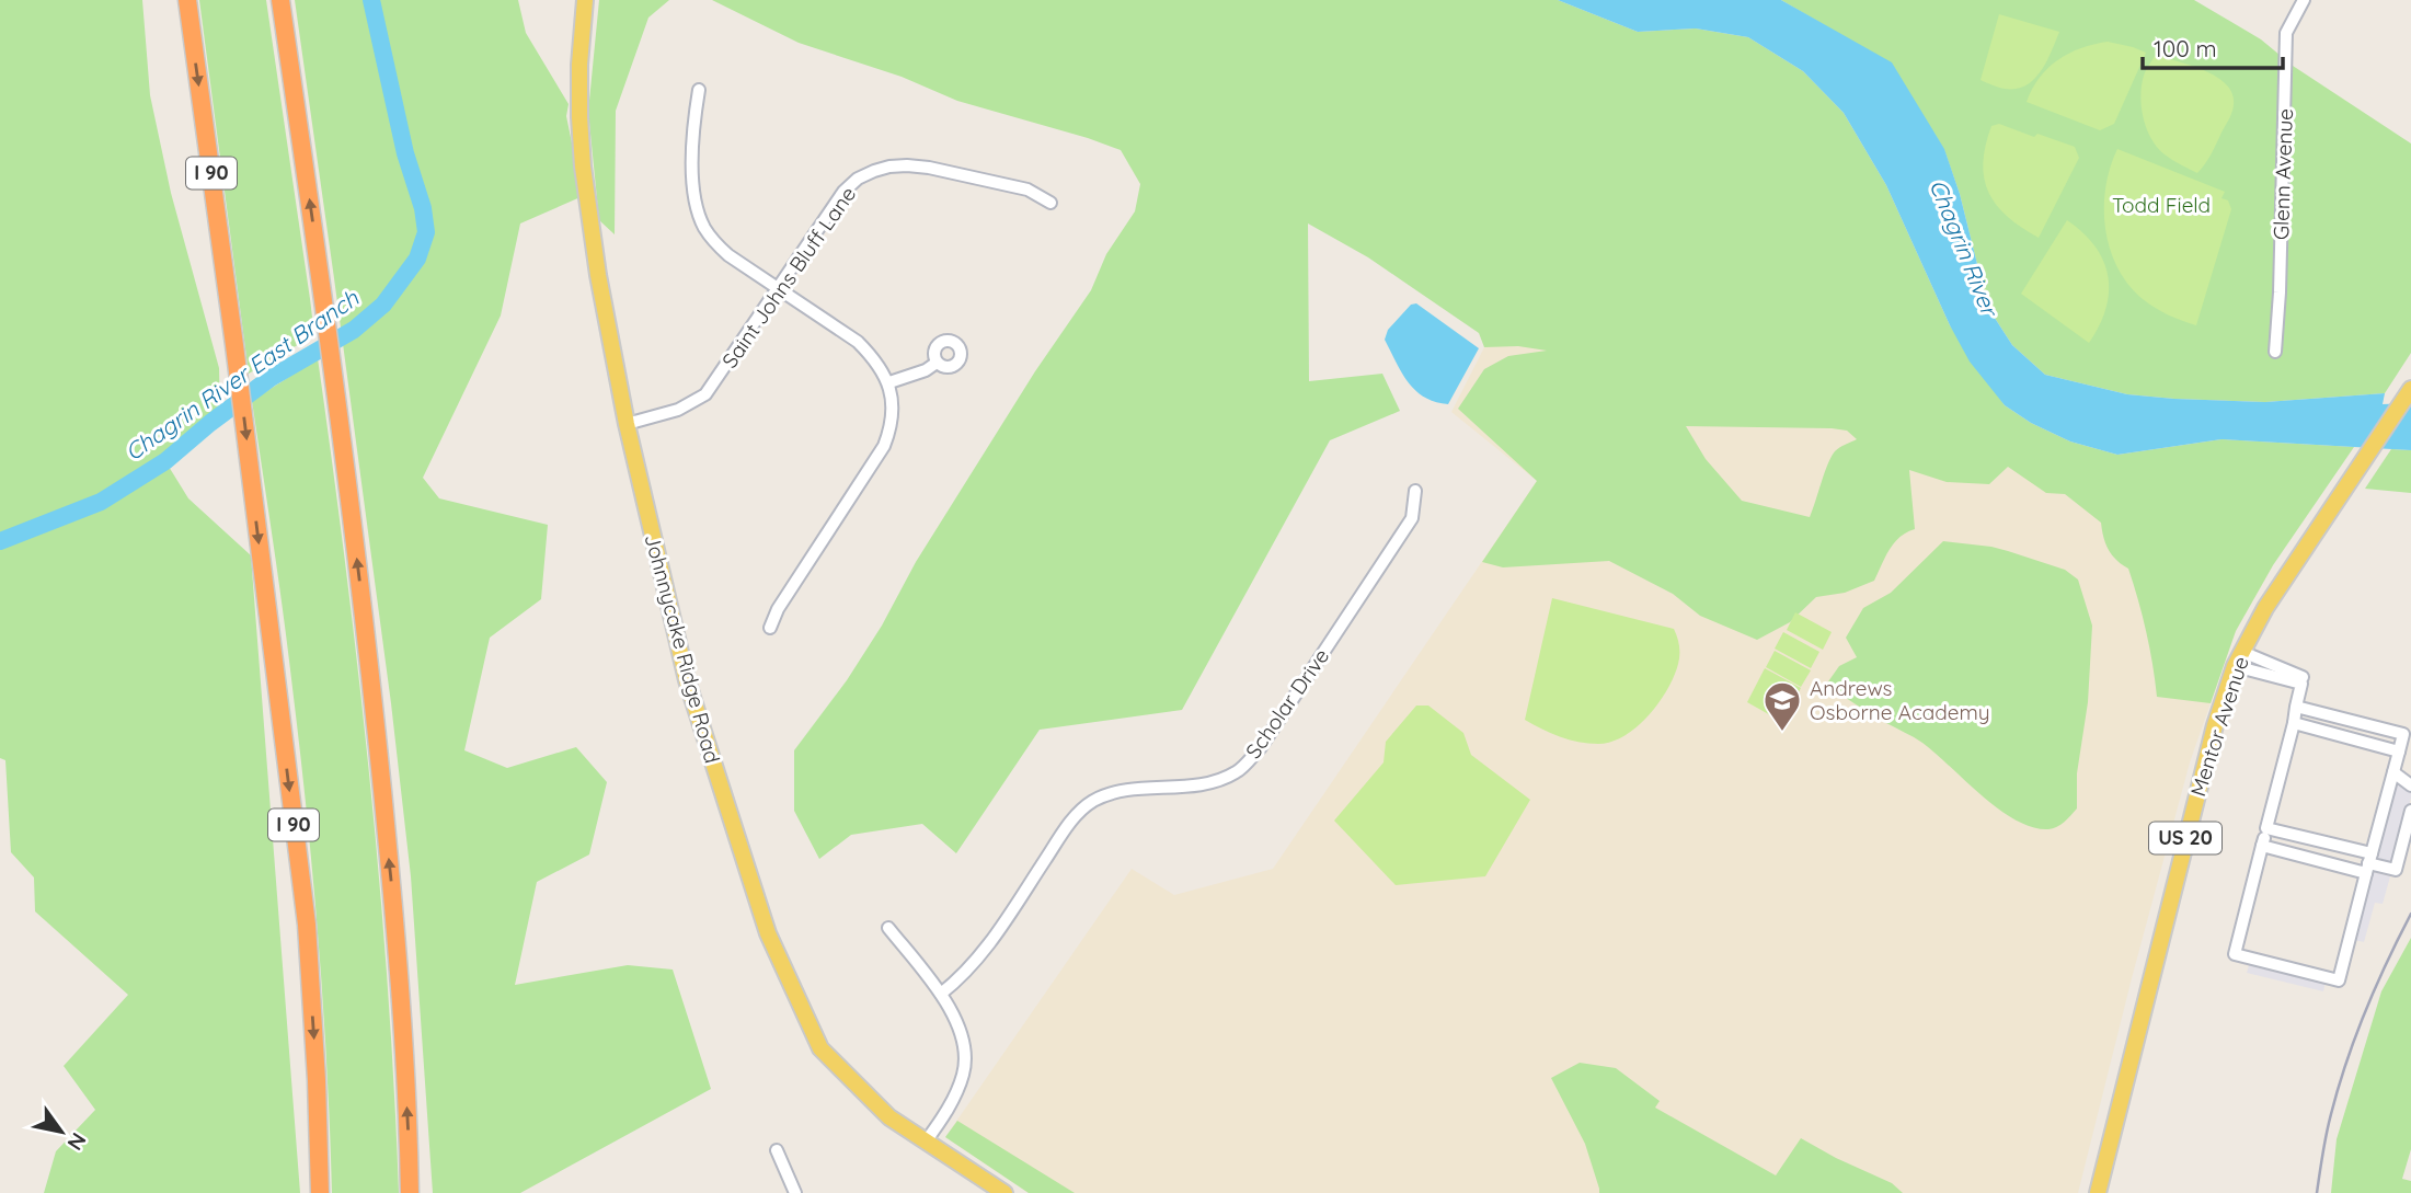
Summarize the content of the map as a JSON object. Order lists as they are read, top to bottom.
{
  "streets": {
    "highway": ["I 90"],
    "main road": ["Johnnycake Ridge Road", "Mentor Avenue", "US 20"],
    "street": ["Glenn Avenue", "Saint Johns Bluff Lane", "Scholar Drive"]
  },
  "crossings": [
    ["Saint Johns Bluff Lane", "Johnnycake Ridge Road"]
  ],
  "water": ["Chagrin River", "Chagrin River East Branch"],
  "parks": ["Todd Field"],
  "places": {
    "school or university": ["Andrews Osborne Academy"]
  },
  "scale_bar": "100 m",
  "north": "bottom right"
}
